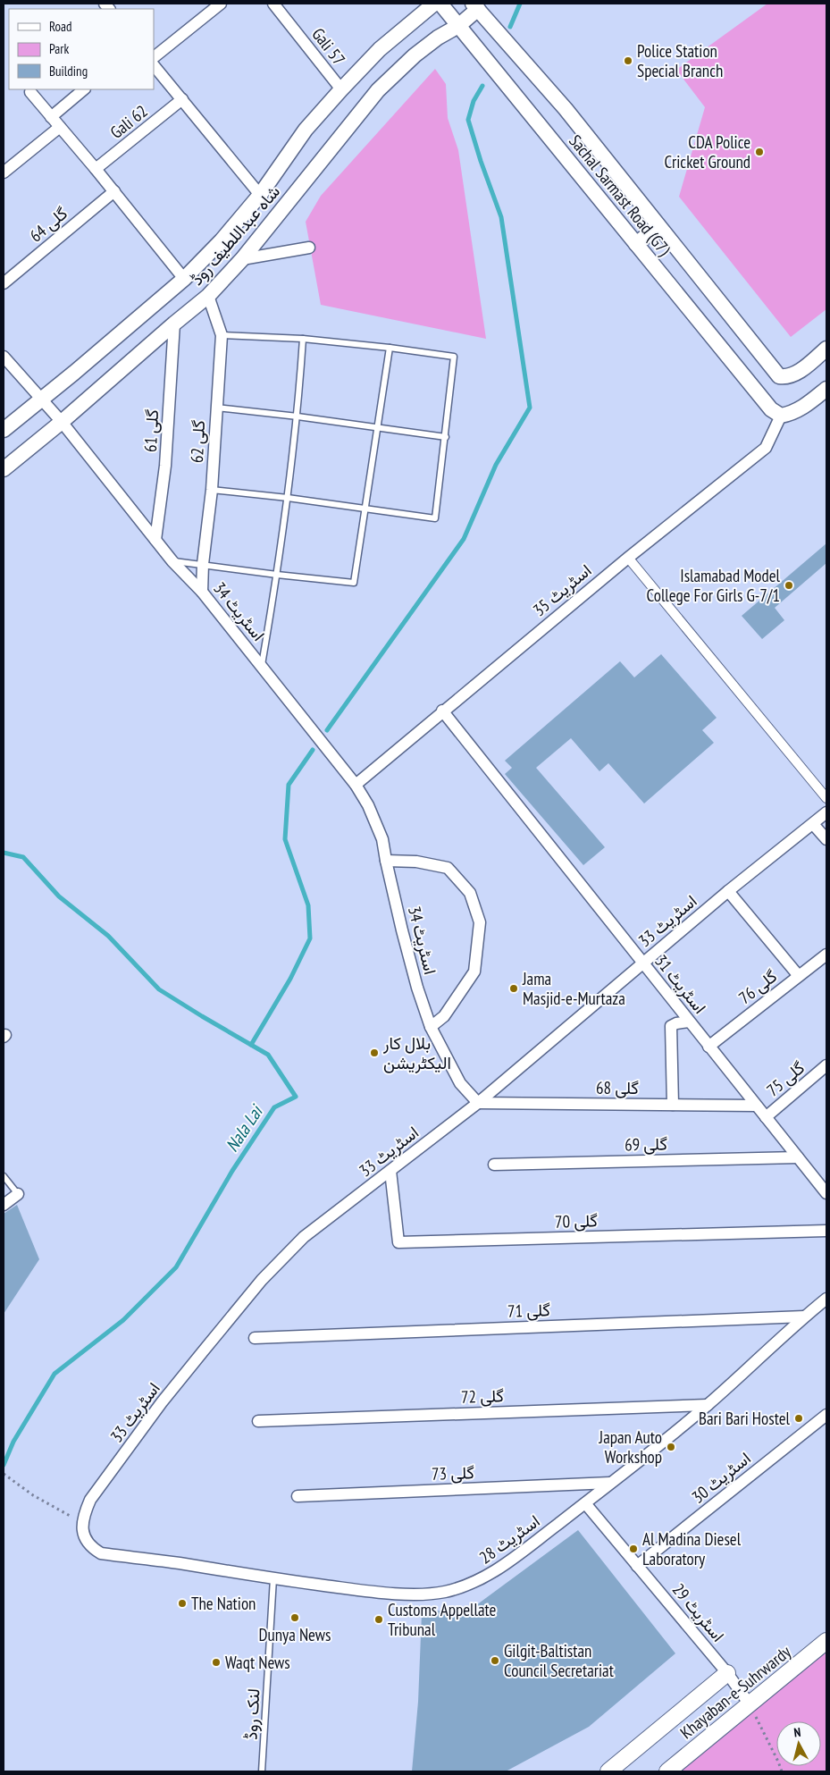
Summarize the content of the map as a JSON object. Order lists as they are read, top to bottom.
{
  "streets": {
    "main road": ["Khayaban-e-Suhrwardy"],
    "street": [
      "Gali 57",
      "Gali 62",
      "Sachal Sarmast Road (G7)",
      "گلی 64",
      "شاہ عبداللطیف روڈ",
      "گلی 61",
      "گلی 62",
      "اسٹریٹ 35",
      "اسٹریٹ 34",
      "اسٹریٹ 33",
      "اسٹریٹ 31",
      "گلی 76",
      "گلی 75",
      "گلی 68",
      "گلی 69",
      "گلی 70",
      "گلی 71",
      "گلی 72",
      "گلی 73",
      "اسٹریٹ 30",
      "اسٹریٹ 28",
      "اسٹریٹ 29"
    ],
    "lane": ["لنک روڈ"]
  },
  "crossings": [
    ["Gali 57", "شاہ عبداللطیف روڈ"],
    ["Sachal Sarmast Road (G7)", "شاہ عبداللطیف روڈ"],
    ["Sachal Sarmast Road (G7)", "اسٹریٹ 35"],
    ["شاہ عبداللطیف روڈ", "گلی 61"],
    ["شاہ عبداللطیف روڈ", "گلی 62"],
    ["شاہ عبداللطیف روڈ", "اسٹریٹ 34"],
    ["گلی 61", "اسٹریٹ 34"],
    ["گلی 62", "اسٹریٹ 34"],
    ["اسٹریٹ 35", "اسٹریٹ 34"],
    ["اسٹریٹ 35", "اسٹریٹ 31"],
    ["اسٹریٹ 34", "اسٹریٹ 33"],
    ["اسٹریٹ 34", "گلی 68"],
    ["اسٹریٹ 33", "اسٹریٹ 31"],
    ["اسٹریٹ 33", "گلی 68"],
    ["اسٹریٹ 33", "گلی 70"],
    ["اسٹریٹ 33", "اسٹریٹ 28"],
    ["اسٹریٹ 31", "گلی 76"],
    ["اسٹریٹ 31", "گلی 75"],
    ["اسٹریٹ 31", "گلی 68"],
    ["اسٹریٹ 31", "گلی 69"],
    ["گلی 71", "اسٹریٹ 28"],
    ["گلی 72", "اسٹریٹ 28"],
    ["گلی 73", "اسٹریٹ 28"],
    ["اسٹریٹ 30", "اسٹریٹ 29"],
    ["اسٹریٹ 28", "اسٹریٹ 29"],
    ["اسٹریٹ 28", "لنک روڈ"],
    ["اسٹریٹ 29", "Khayaban-e-Suhrwardy"]
  ],
  "water": ["Nala Lai"],
  "places": [
    "Police Station Special Branch",
    "CDA Police Cricket Ground",
    "Islamabad Model College For Girls G-7/1",
    "Jama Masjid-e-Murtaza",
    "بلال کار الیکٹریشن",
    "Bari Bari Hostel",
    "Japan Auto Workshop",
    "Al Madina Diesel Laboratory",
    "The Nation",
    "Dunya News",
    "Customs Appellate Tribunal",
    "Gilgit-Baltistan Council Secretariat",
    "Waqt News"
  ],
  "legend": ["Road", "Park", "Building"],
  "north": "top"
}
